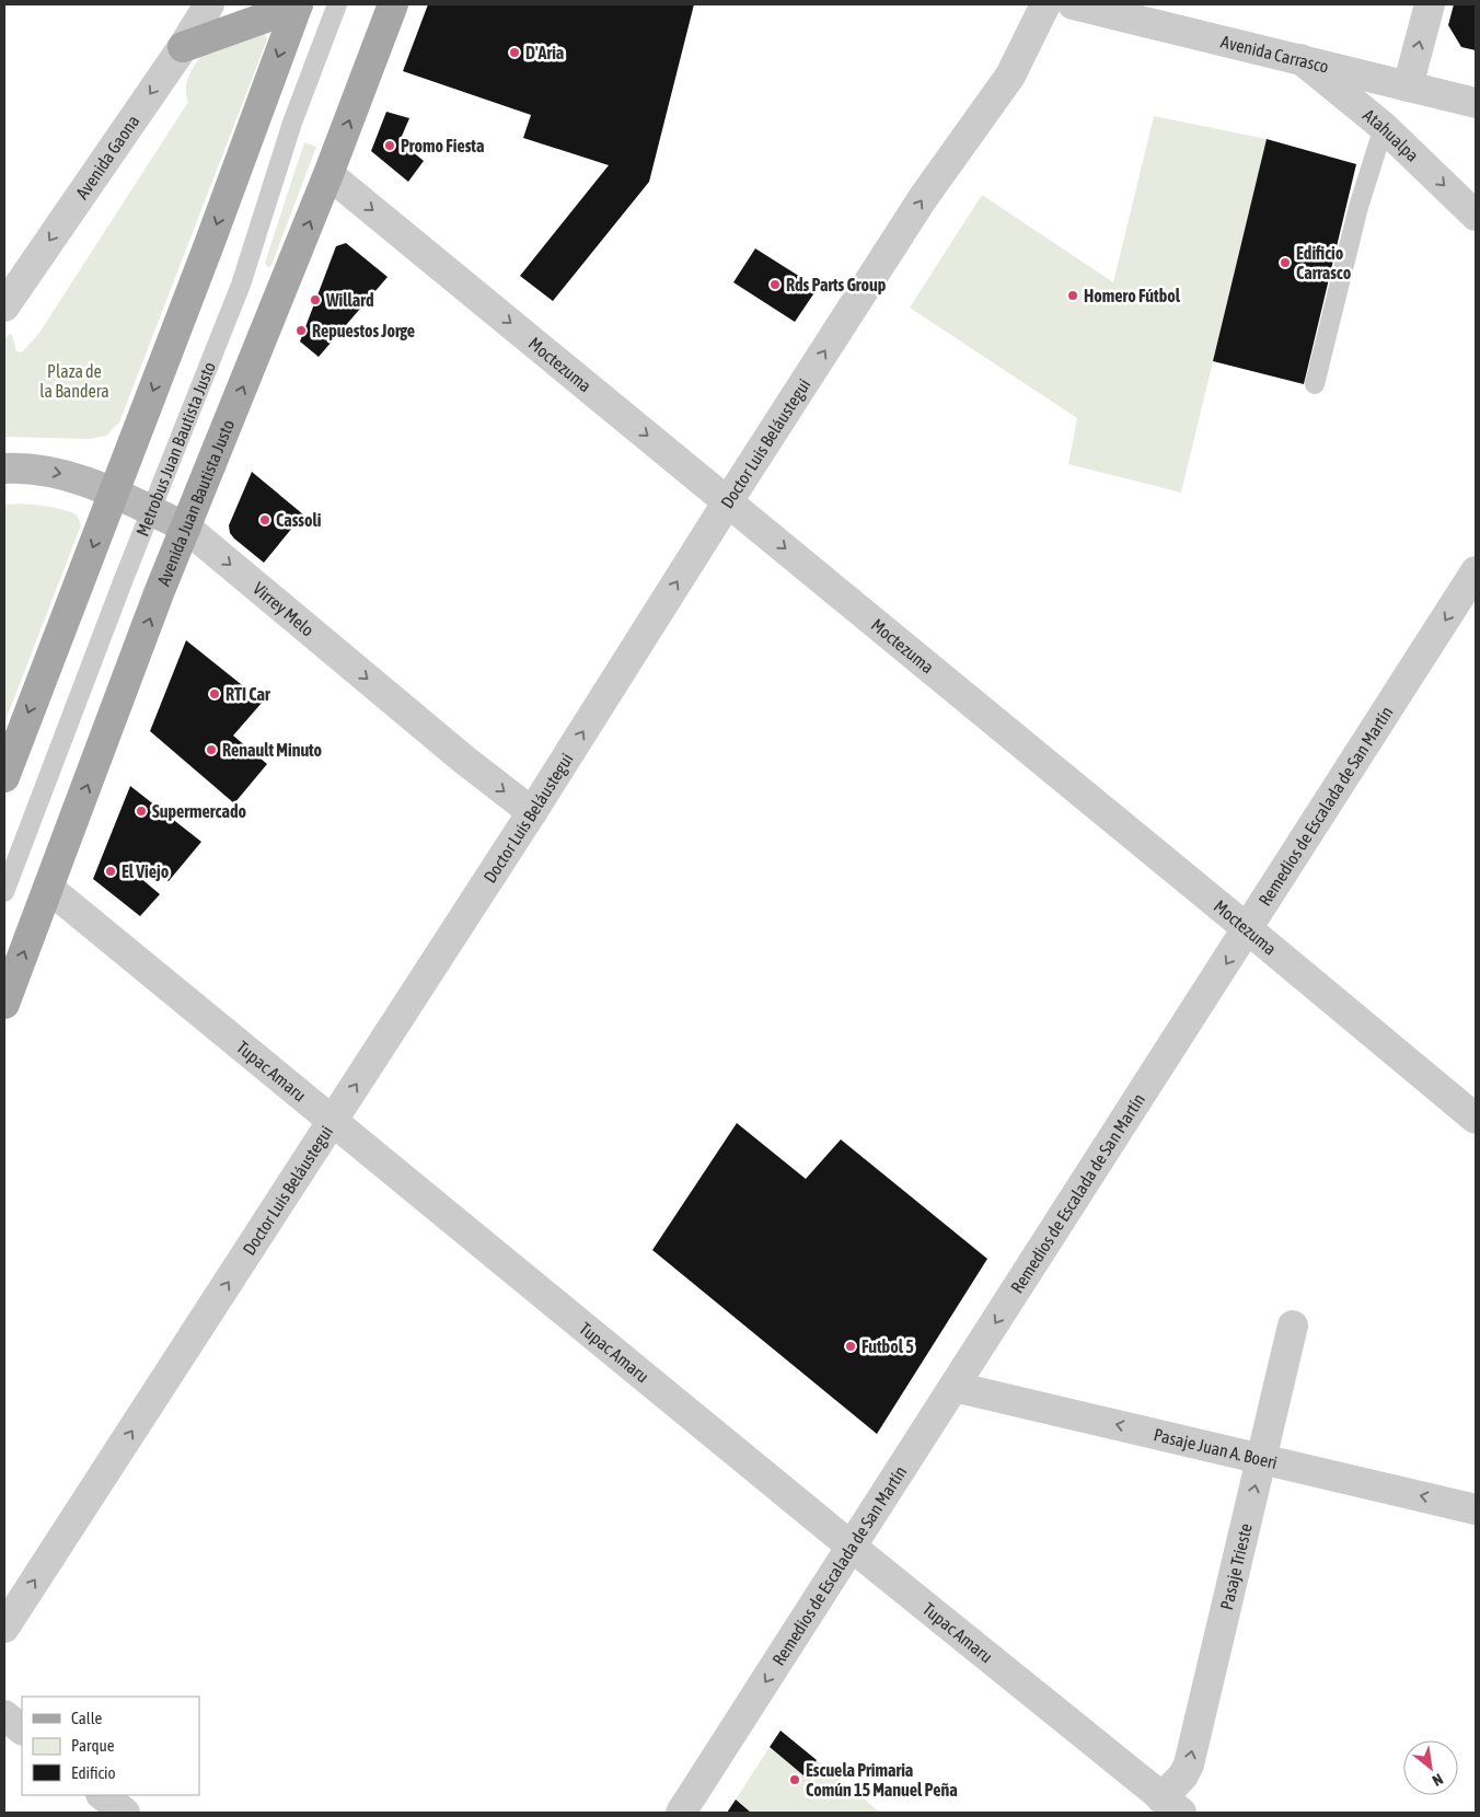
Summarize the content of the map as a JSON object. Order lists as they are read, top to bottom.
{
  "streets": {
    "main road": ["Avenida Juan Bautista Justo", "Virrey Melo"],
    "street": [
      "Avenida Carrasco",
      "Atahualpa",
      "Avenida Gaona",
      "Moctezuma",
      "Doctor Luis Beláustegui",
      "Remedios de Escalada de San Martín",
      "Tupac Amaru",
      "Pasaje Juan A. Boeri",
      "Pasaje Trieste"
    ],
    "lane": ["Metrobus Juan Bautista Justo"]
  },
  "crossings": [
    ["Avenida Carrasco", "Atahualpa"],
    ["Moctezuma", "Doctor Luis Beláustegui"],
    ["Moctezuma", "Avenida Juan Bautista Justo"],
    ["Moctezuma", "Remedios de Escalada de San Martín"],
    ["Doctor Luis Beláustegui", "Virrey Melo"],
    ["Doctor Luis Beláustegui", "Tupac Amaru"],
    ["Metrobus Juan Bautista Justo", "Virrey Melo"],
    ["Avenida Juan Bautista Justo", "Virrey Melo"],
    ["Avenida Juan Bautista Justo", "Tupac Amaru"],
    ["Remedios de Escalada de San Martín", "Tupac Amaru"],
    ["Remedios de Escalada de San Martín", "Pasaje Juan A. Boeri"],
    ["Tupac Amaru", "Pasaje Trieste"],
    ["Pasaje Juan A. Boeri", "Pasaje Trieste"]
  ],
  "one_way": [
    "Atahualpa",
    "Avenida Gaona",
    "Moctezuma",
    "Doctor Luis Beláustegui",
    "Virrey Melo",
    "Remedios de Escalada de San Martín",
    "Pasaje Juan A. Boeri",
    "Pasaje Trieste"
  ],
  "parks": ["Plaza de la Bandera"],
  "places": [
    "D'Aria",
    "Promo Fiesta",
    "Edificio Carrasco",
    "Rds Parts Group",
    "Homero Fútbol",
    "Willard",
    "Repuestos Jorge",
    "Cassoli",
    "RTI Car",
    "Renault Minuto",
    "Supermercado",
    "El Viejo",
    "Futbol 5",
    "Escuela Primaria Común 15 Manuel Peña"
  ],
  "legend": ["Calle", "Parque", "Edificio"],
  "north": "bottom right"
}
